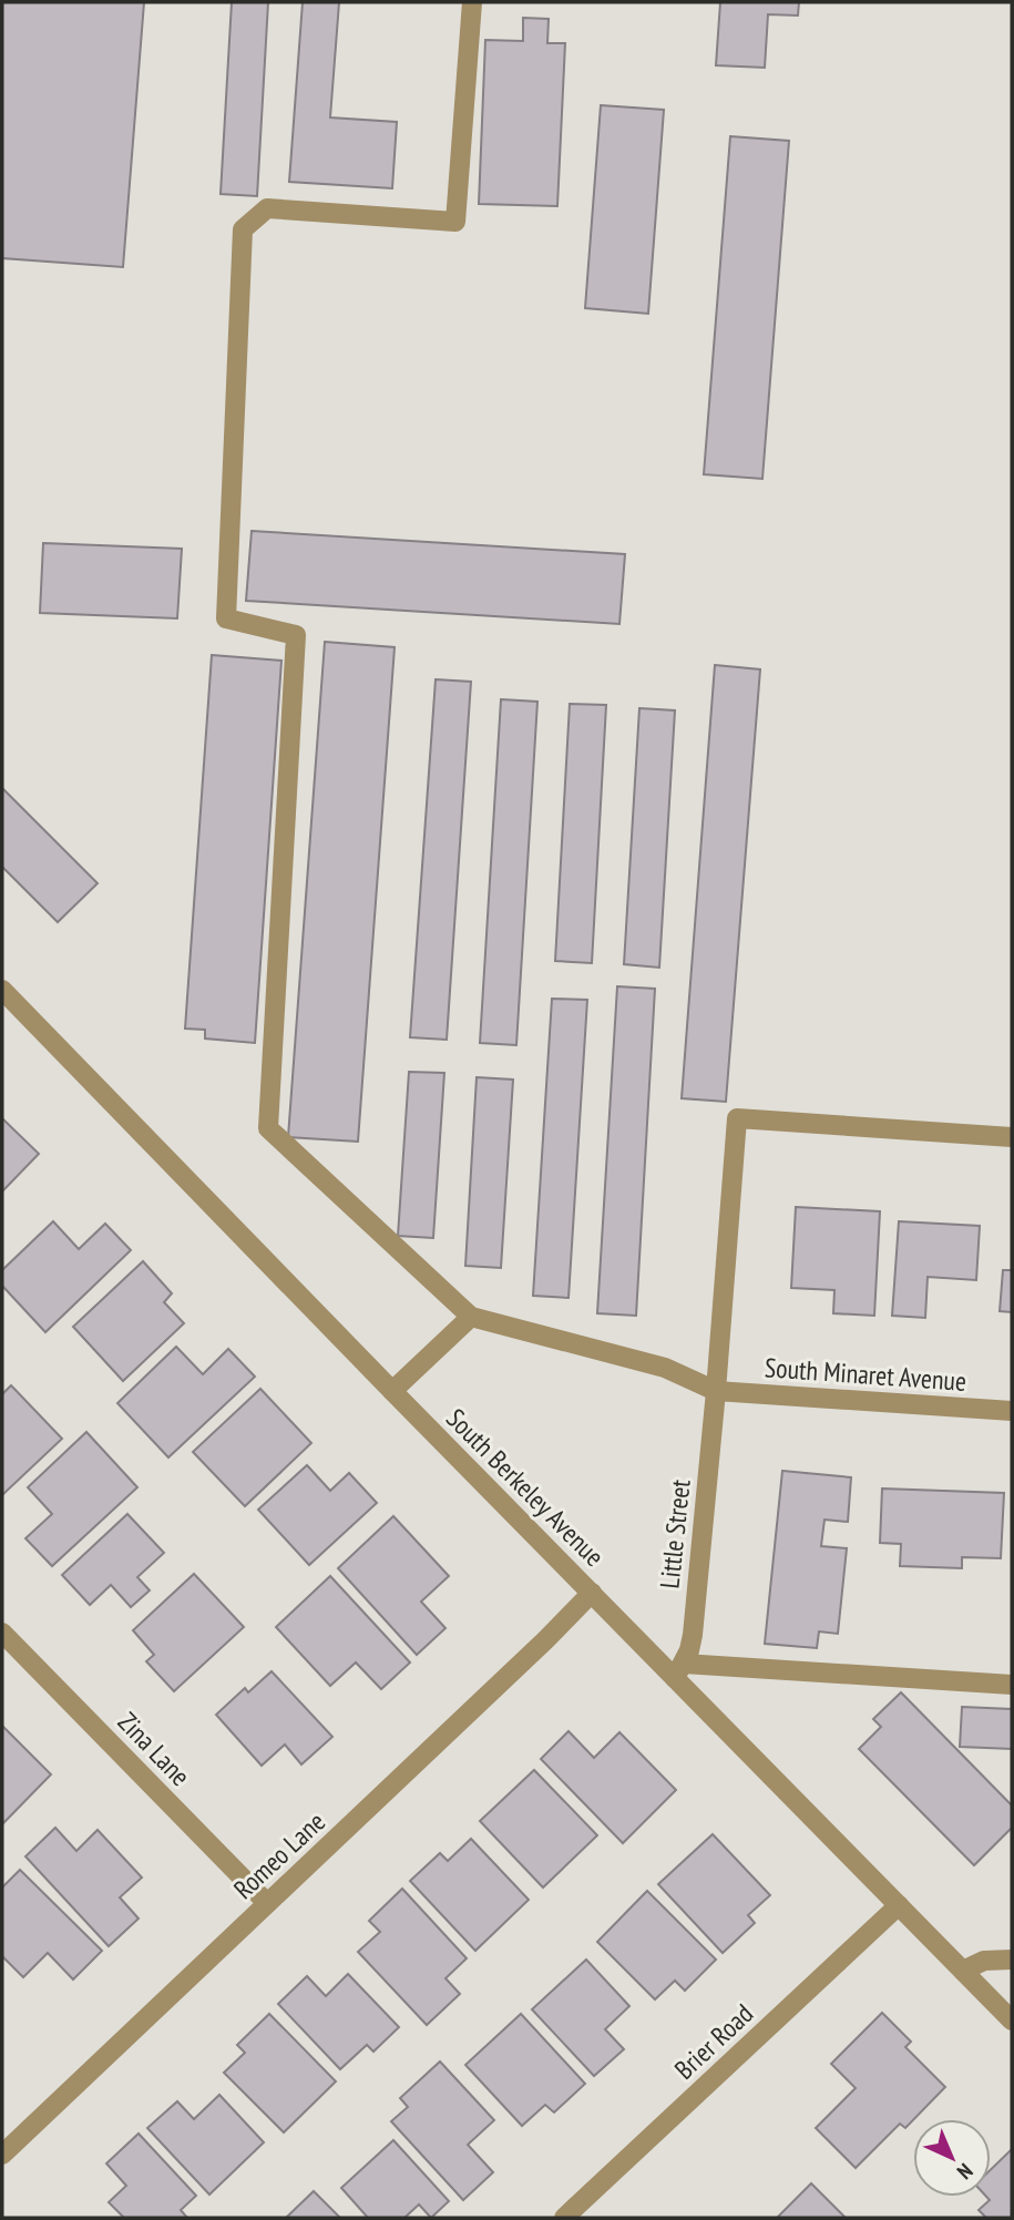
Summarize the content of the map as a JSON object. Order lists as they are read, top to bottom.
{
  "streets": {
    "street": [
      "South Minaret Avenue",
      "South Berkeley Avenue",
      "Little Street",
      "Zina Lane",
      "Romeo Lane",
      "Brier Road"
    ]
  },
  "crossings": [
    ["South Minaret Avenue", "Little Street"],
    ["South Berkeley Avenue", "Little Street"],
    ["South Berkeley Avenue", "Romeo Lane"],
    ["South Berkeley Avenue", "Brier Road"],
    ["Zina Lane", "Romeo Lane"]
  ],
  "north": "bottom right"
}
